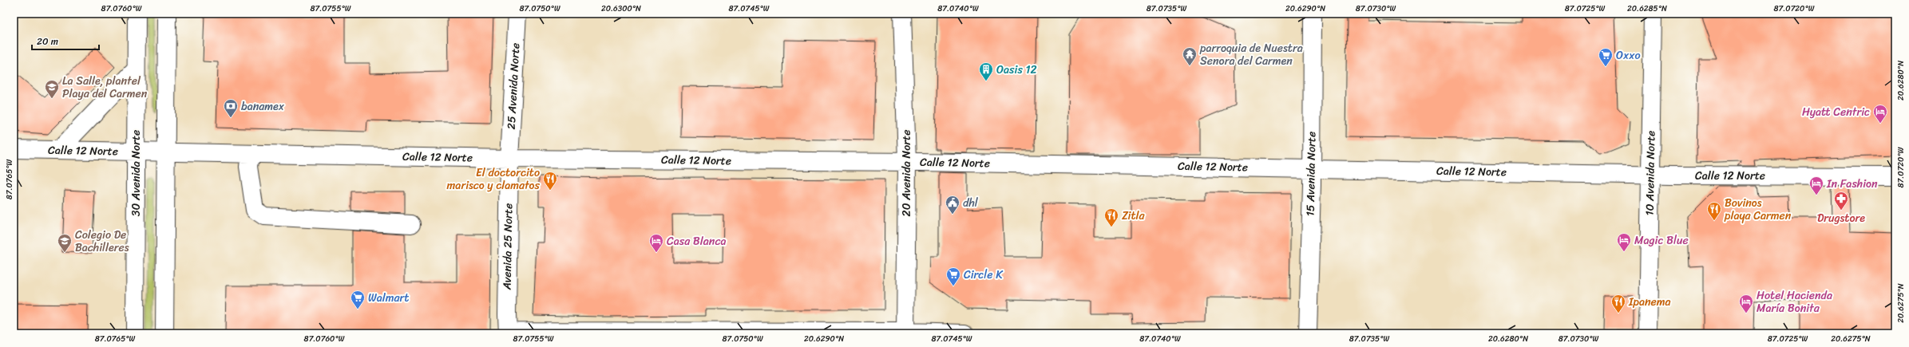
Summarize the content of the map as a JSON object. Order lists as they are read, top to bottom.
{
  "streets": {
    "street": [
      "25 Avenida Norte",
      "Calle 12 Norte",
      "30 Avenida Norte",
      "20 Avenida Norte",
      "10 Avenida Norte",
      "15 Avenida Norte",
      "Avenida 25 Norte"
    ]
  },
  "crossings": [
    ["25 Avenida Norte", "Calle 12 Norte"],
    ["25 Avenida Norte", "Avenida 25 Norte"],
    ["Calle 12 Norte", "30 Avenida Norte"],
    ["Calle 12 Norte", "20 Avenida Norte"],
    ["Calle 12 Norte", "10 Avenida Norte"],
    ["Calle 12 Norte", "15 Avenida Norte"],
    ["Calle 12 Norte", "Avenida 25 Norte"]
  ],
  "places": {
    "temple": ["parroquia de Nuestra Senora del Carmen"],
    "supermarket": ["Oxxo", "Circle K", "Walmart"],
    "building": ["Oasis 12"],
    "school or university": ["La Salle, plantel Playa del Carmen", "Colegio De Bachilleres"],
    "bank": ["banamex"],
    "hotel": [
      "Hyatt Centric",
      "In Fashion",
      "Magic Blue",
      "Casa Blanca",
      "Hotel Hacienda María Bonita"
    ],
    "restaurant": [
      "El doctorcito marisco y clamatos",
      "Bovinos playa Carmen",
      "Zitla",
      "Ipanema"
    ],
    "pharmacy": ["Drugstore"],
    "public building": ["dhl"]
  },
  "scale_bar": "20 m",
  "coordinates": [
    "87.0760°W",
    "87.0755°W",
    "87.0750°W",
    "20.6300°N",
    "87.0745°W",
    "87.0740°W",
    "87.0735°W",
    "20.6290°N",
    "87.0730°W",
    "87.0725°W",
    "20.6285°N",
    "87.0720°W",
    "20.6280°N",
    "87.0765°W",
    "20.6275°N"
  ]
}
